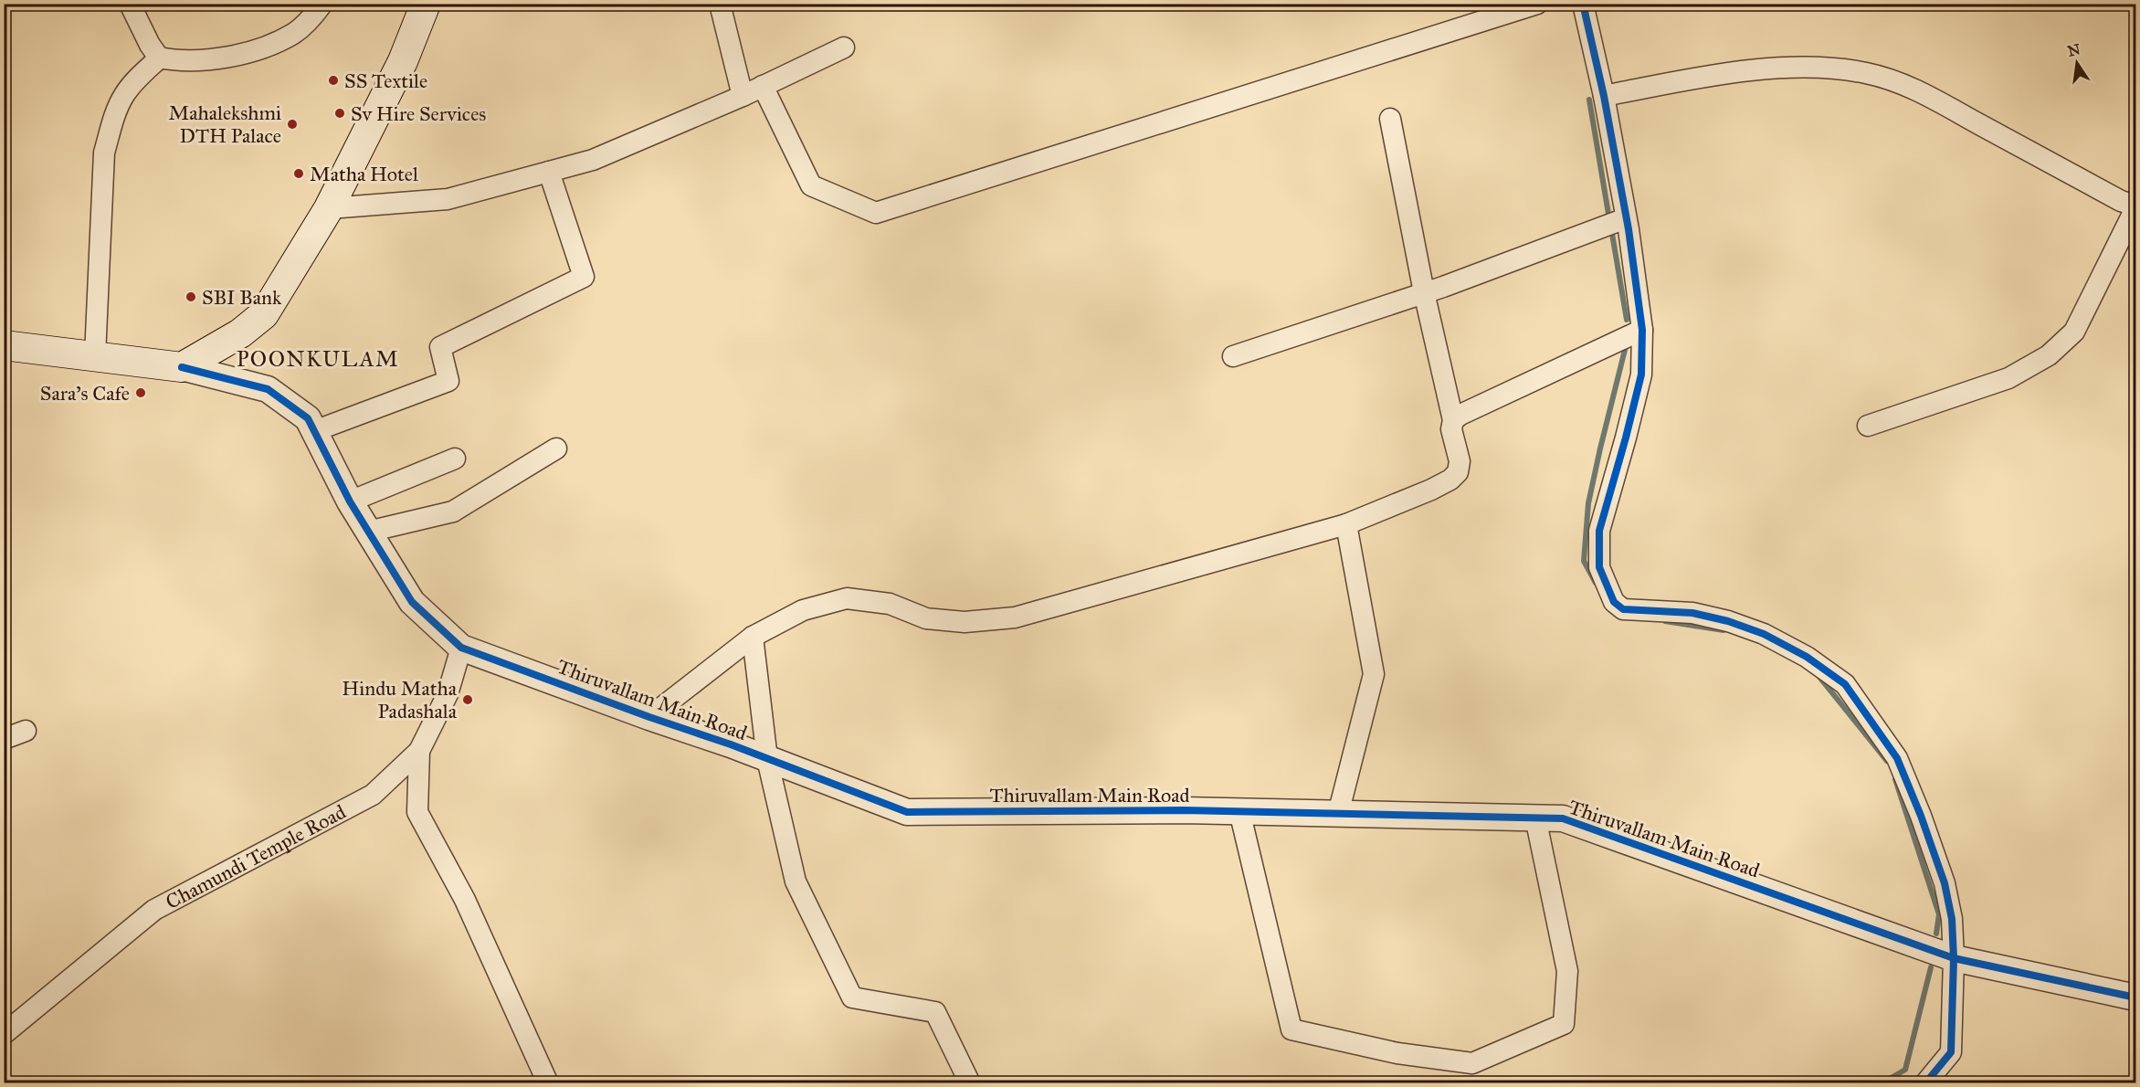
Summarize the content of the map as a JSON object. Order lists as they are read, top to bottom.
{
  "streets": {
    "main road": ["Thiruvallam Main Road"],
    "street": ["Chamundi Temple Road"]
  },
  "crossings": [
    ["Thiruvallam Main Road", "Chamundi Temple Road"]
  ],
  "districts": ["POONKULAM"],
  "places": [
    "SS Textile",
    "Sv Hire Services",
    "Mahalekshmi DTH Palace",
    "Matha Hotel",
    "SBI Bank",
    "Sara's Cafe",
    "Hindu Matha Padashala"
  ],
  "north": "top"
}
